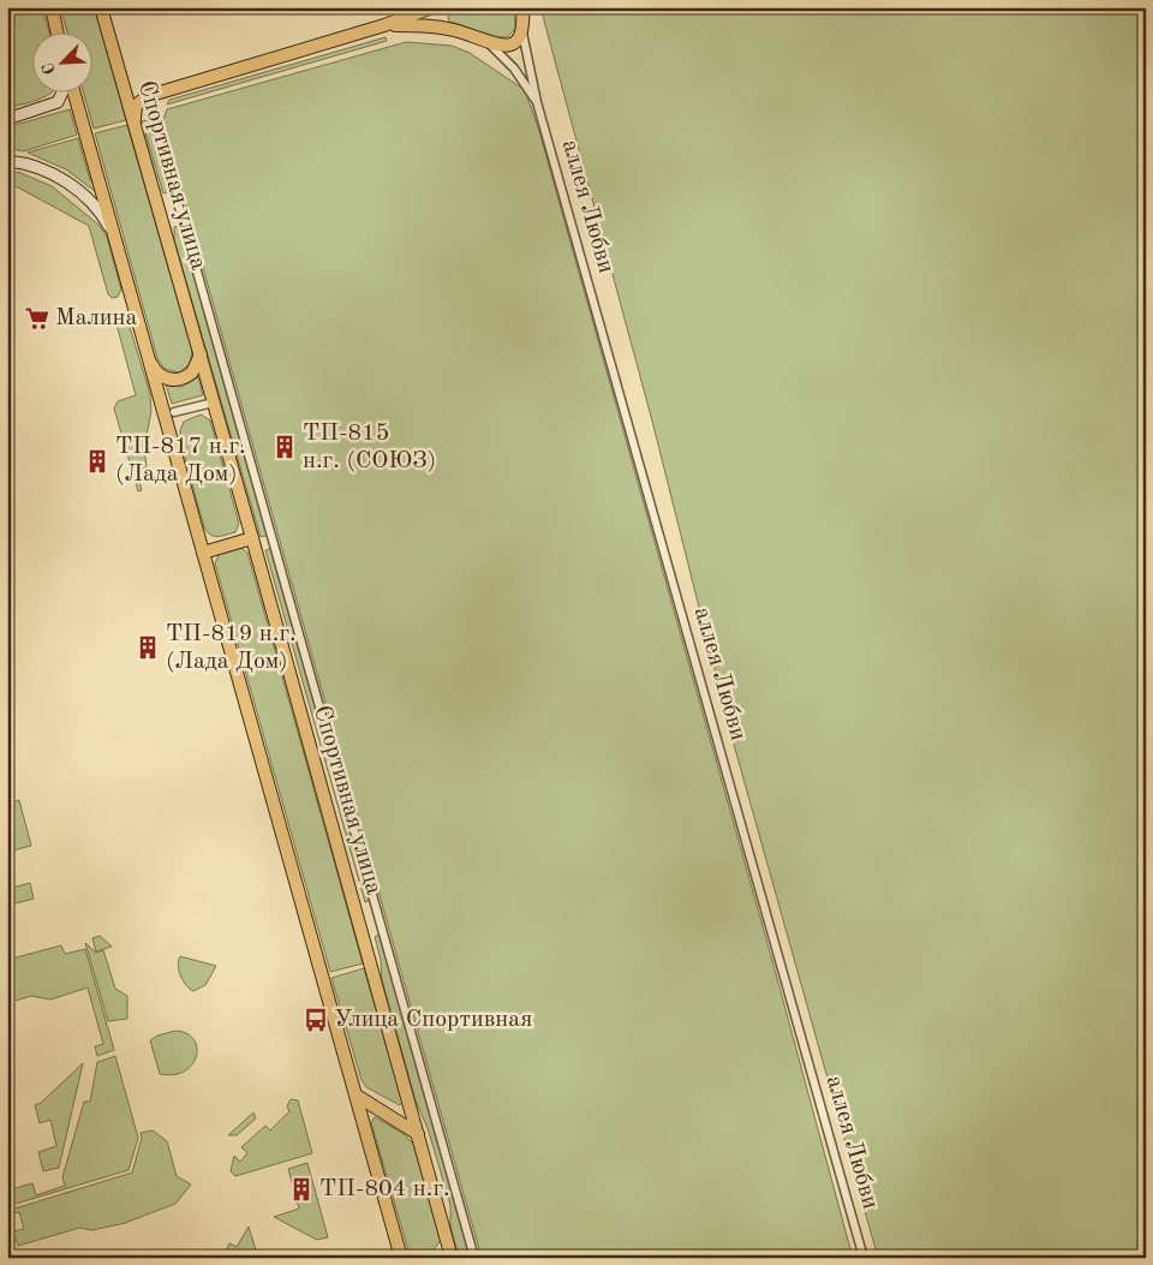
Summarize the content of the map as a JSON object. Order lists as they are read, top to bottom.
{
  "streets": {
    "main road": ["Спортивная улица"],
    "street": ["аллея Любви"]
  },
  "places": {
    "supermarket": ["Малина"],
    "building": [
      "ТП-815 н.г. (СОЮЗ)",
      "ТП-817 н.г. (Лада Дом)",
      "ТП-819 н.г. (Лада Дом)",
      "ТП-804 н.г."
    ],
    "bus stop": ["Улица Спортивная"]
  },
  "north": "bottom left"
}
